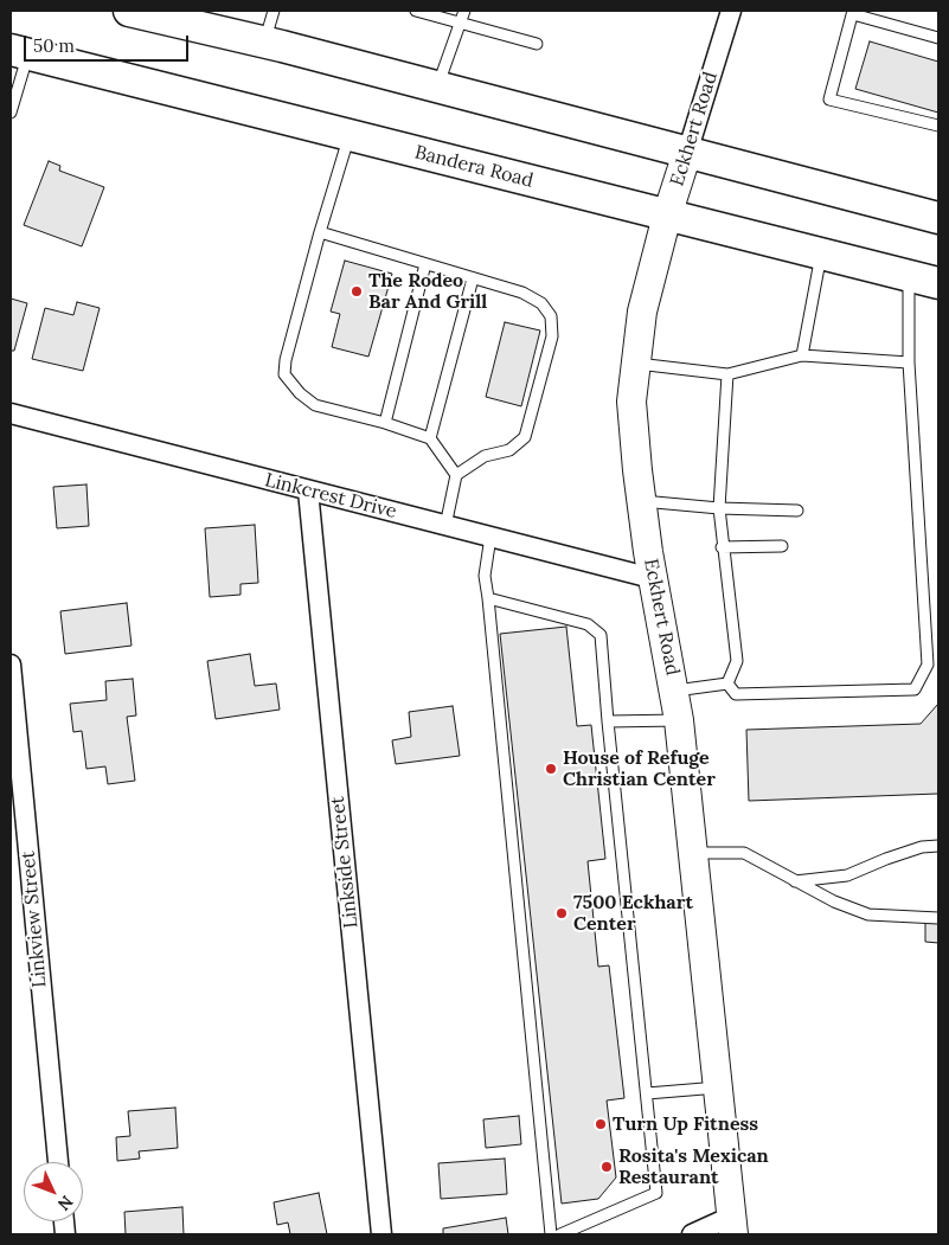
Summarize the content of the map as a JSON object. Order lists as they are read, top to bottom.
{
  "streets": {
    "main road": ["Eckhert Road", "Bandera Road"],
    "street": ["Linkcrest Drive", "Linkside Street", "Linkview Street"]
  },
  "crossings": [
    ["Eckhert Road", "Bandera Road"],
    ["Eckhert Road", "Linkcrest Drive"],
    ["Linkcrest Drive", "Linkside Street"]
  ],
  "places": [
    "The Rodeo Bar And Grill",
    "House of Refuge Christian Center",
    "7500 Eckhart Center",
    "Turn Up Fitness",
    "Rosita's Mexican Restaurant"
  ],
  "scale_bar": "50 m",
  "north": "bottom right"
}
